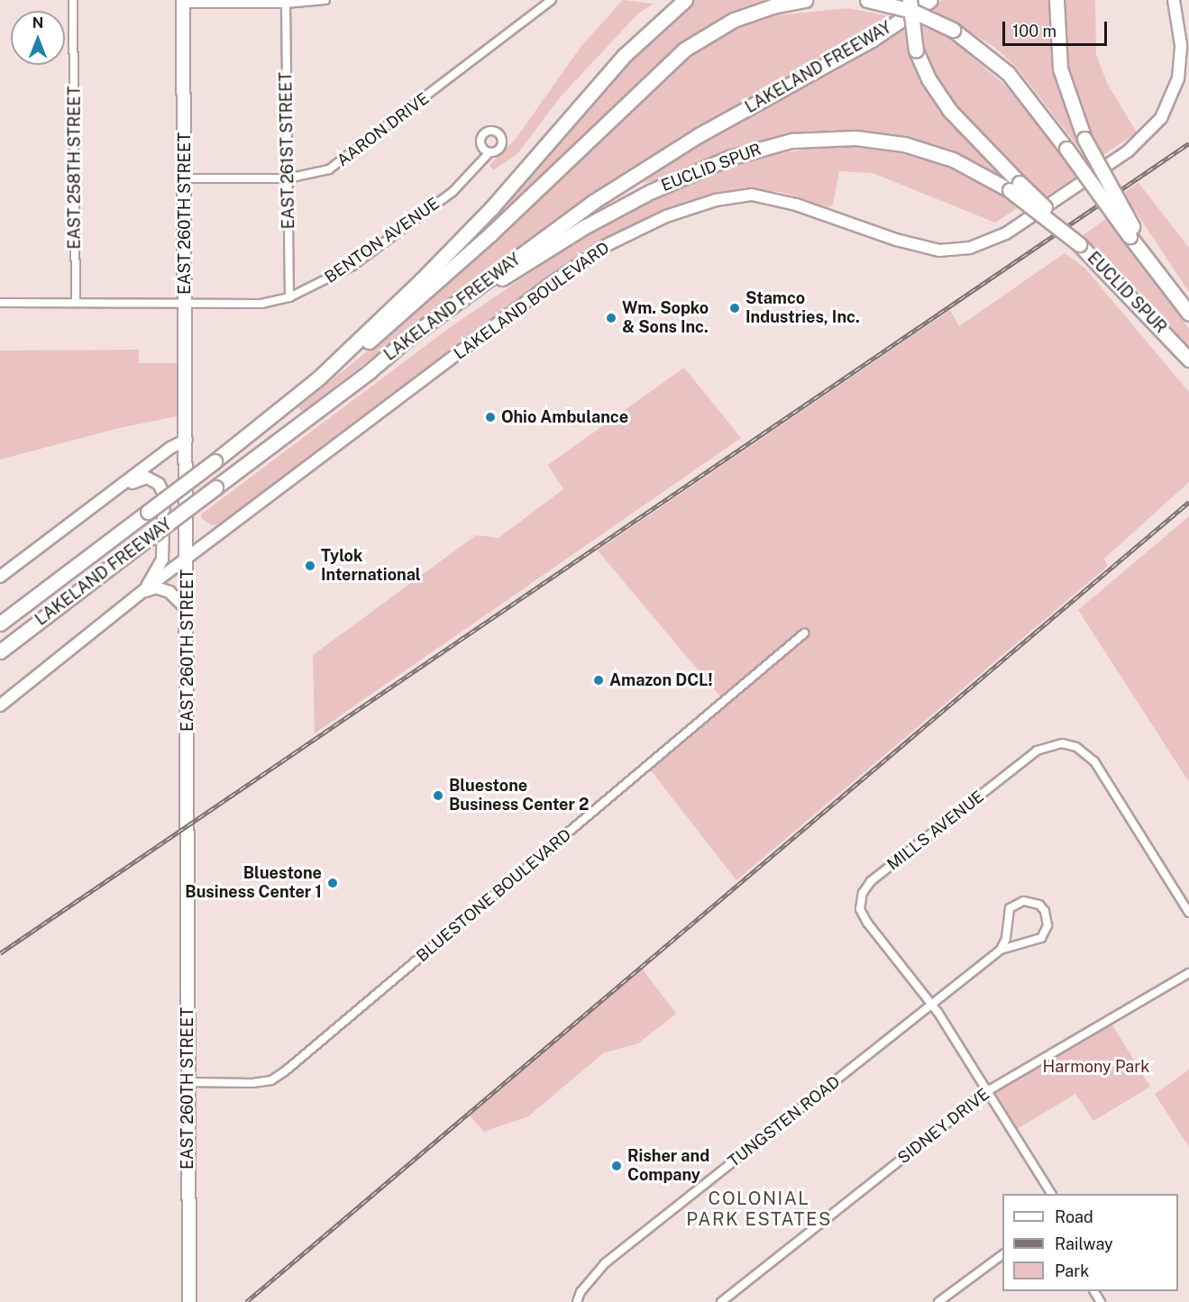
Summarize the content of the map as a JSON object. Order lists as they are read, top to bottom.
{
  "streets": {
    "highway": ["LAKELAND FREEWAY", "EUCLID SPUR"],
    "main road": ["EAST 260TH STREET"],
    "street": [
      "AARON DRIVE",
      "EAST 261ST STREET",
      "EAST 258TH STREET",
      "BENTON AVENUE",
      "LAKELAND BOULEVARD",
      "MILLS AVENUE",
      "BLUESTONE BOULEVARD",
      "TUNGSTEN ROAD",
      "SIDNEY DRIVE"
    ]
  },
  "crossings": [
    ["LAKELAND FREEWAY", "EUCLID SPUR"],
    ["AARON DRIVE", "EAST 261ST STREET"],
    ["AARON DRIVE", "EAST 260TH STREET"],
    ["EAST 261ST STREET", "BENTON AVENUE"],
    ["EAST 258TH STREET", "BENTON AVENUE"],
    ["EAST 260TH STREET", "BENTON AVENUE"],
    ["EAST 260TH STREET", "LAKELAND BOULEVARD"],
    ["EAST 260TH STREET", "BLUESTONE BOULEVARD"],
    ["MILLS AVENUE", "TUNGSTEN ROAD"]
  ],
  "districts": ["COLONIAL PARK ESTATES"],
  "parks": ["Harmony Park"],
  "places": [
    "Stamco Industries, Inc.",
    "Wm. Sopko & Sons Inc.",
    "Ohio Ambulance",
    "Tylok International",
    "Amazon DCL!",
    "Bluestone Business Center 2",
    "Bluestone Business Center 1",
    "Risher and Company"
  ],
  "legend": ["Road", "Railway", "Park"],
  "scale_bar": "100 m",
  "north": "top"
}
